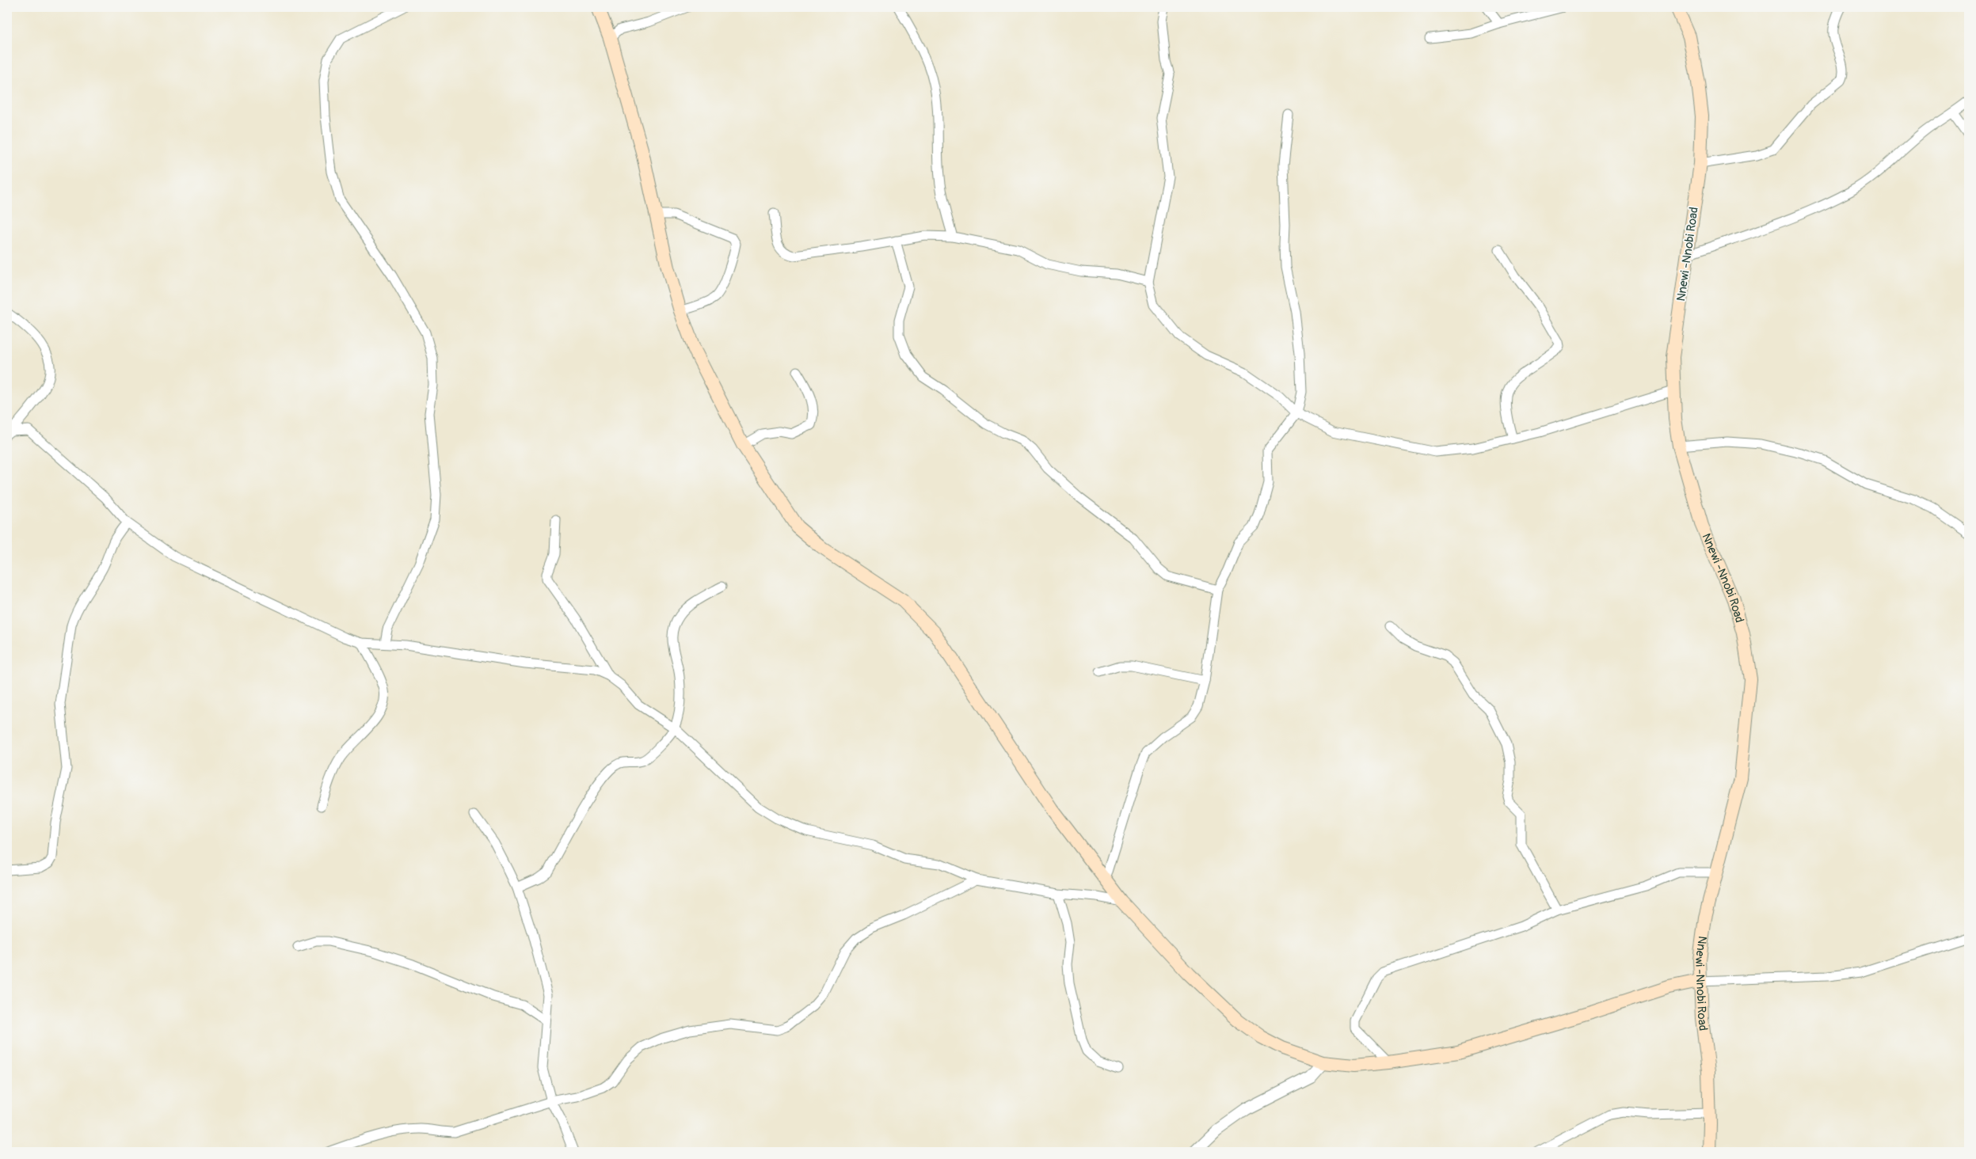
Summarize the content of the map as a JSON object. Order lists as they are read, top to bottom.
{
  "streets": {
    "main road": ["Nnewi -Nnobi Road"]
  }
}
